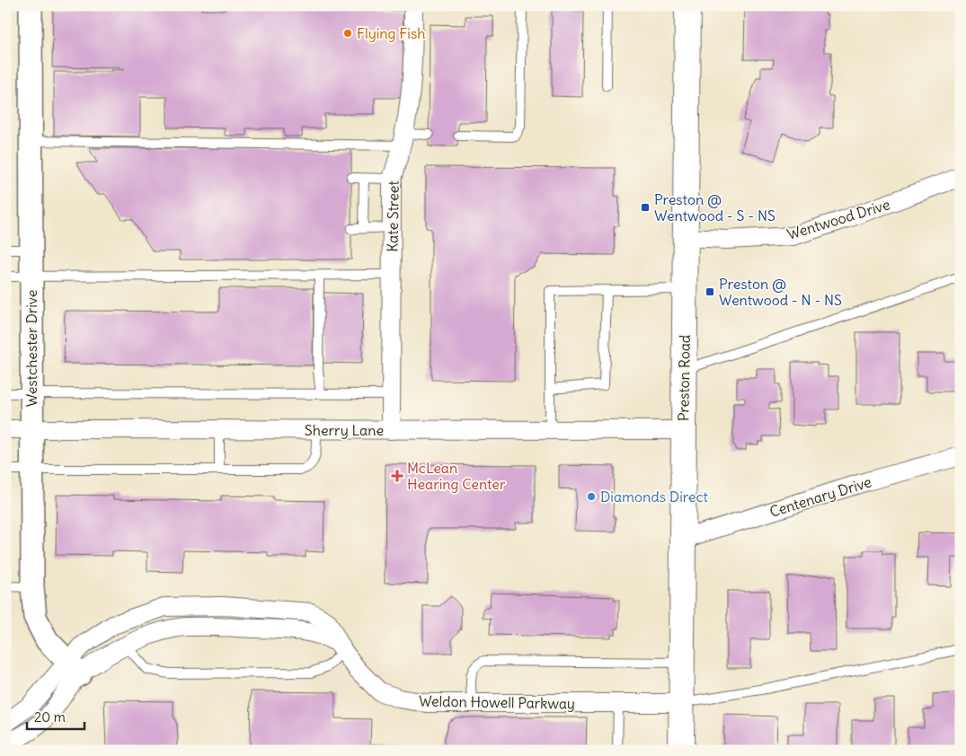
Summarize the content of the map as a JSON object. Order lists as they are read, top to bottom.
{
  "streets": {
    "main road": ["Preston Road"],
    "street": [
      "Kate Street",
      "Wentwood Drive",
      "Westchester Drive",
      "Sherry Lane",
      "Centenary Drive",
      "Weldon Howell Parkway"
    ]
  },
  "crossings": [
    ["Kate Street", "Sherry Lane"],
    ["Wentwood Drive", "Preston Road"],
    ["Westchester Drive", "Sherry Lane"],
    ["Westchester Drive", "Weldon Howell Parkway"],
    ["Preston Road", "Sherry Lane"],
    ["Preston Road", "Centenary Drive"],
    ["Preston Road", "Weldon Howell Parkway"]
  ],
  "places": {
    "other": ["Flying Fish", "Diamonds Direct"],
    "transit": ["Preston @ Wentwood - S - NS", "Preston @ Wentwood - N - NS"],
    "health": ["McLean Hearing Center"]
  },
  "scale_bar": "20 m"
}
